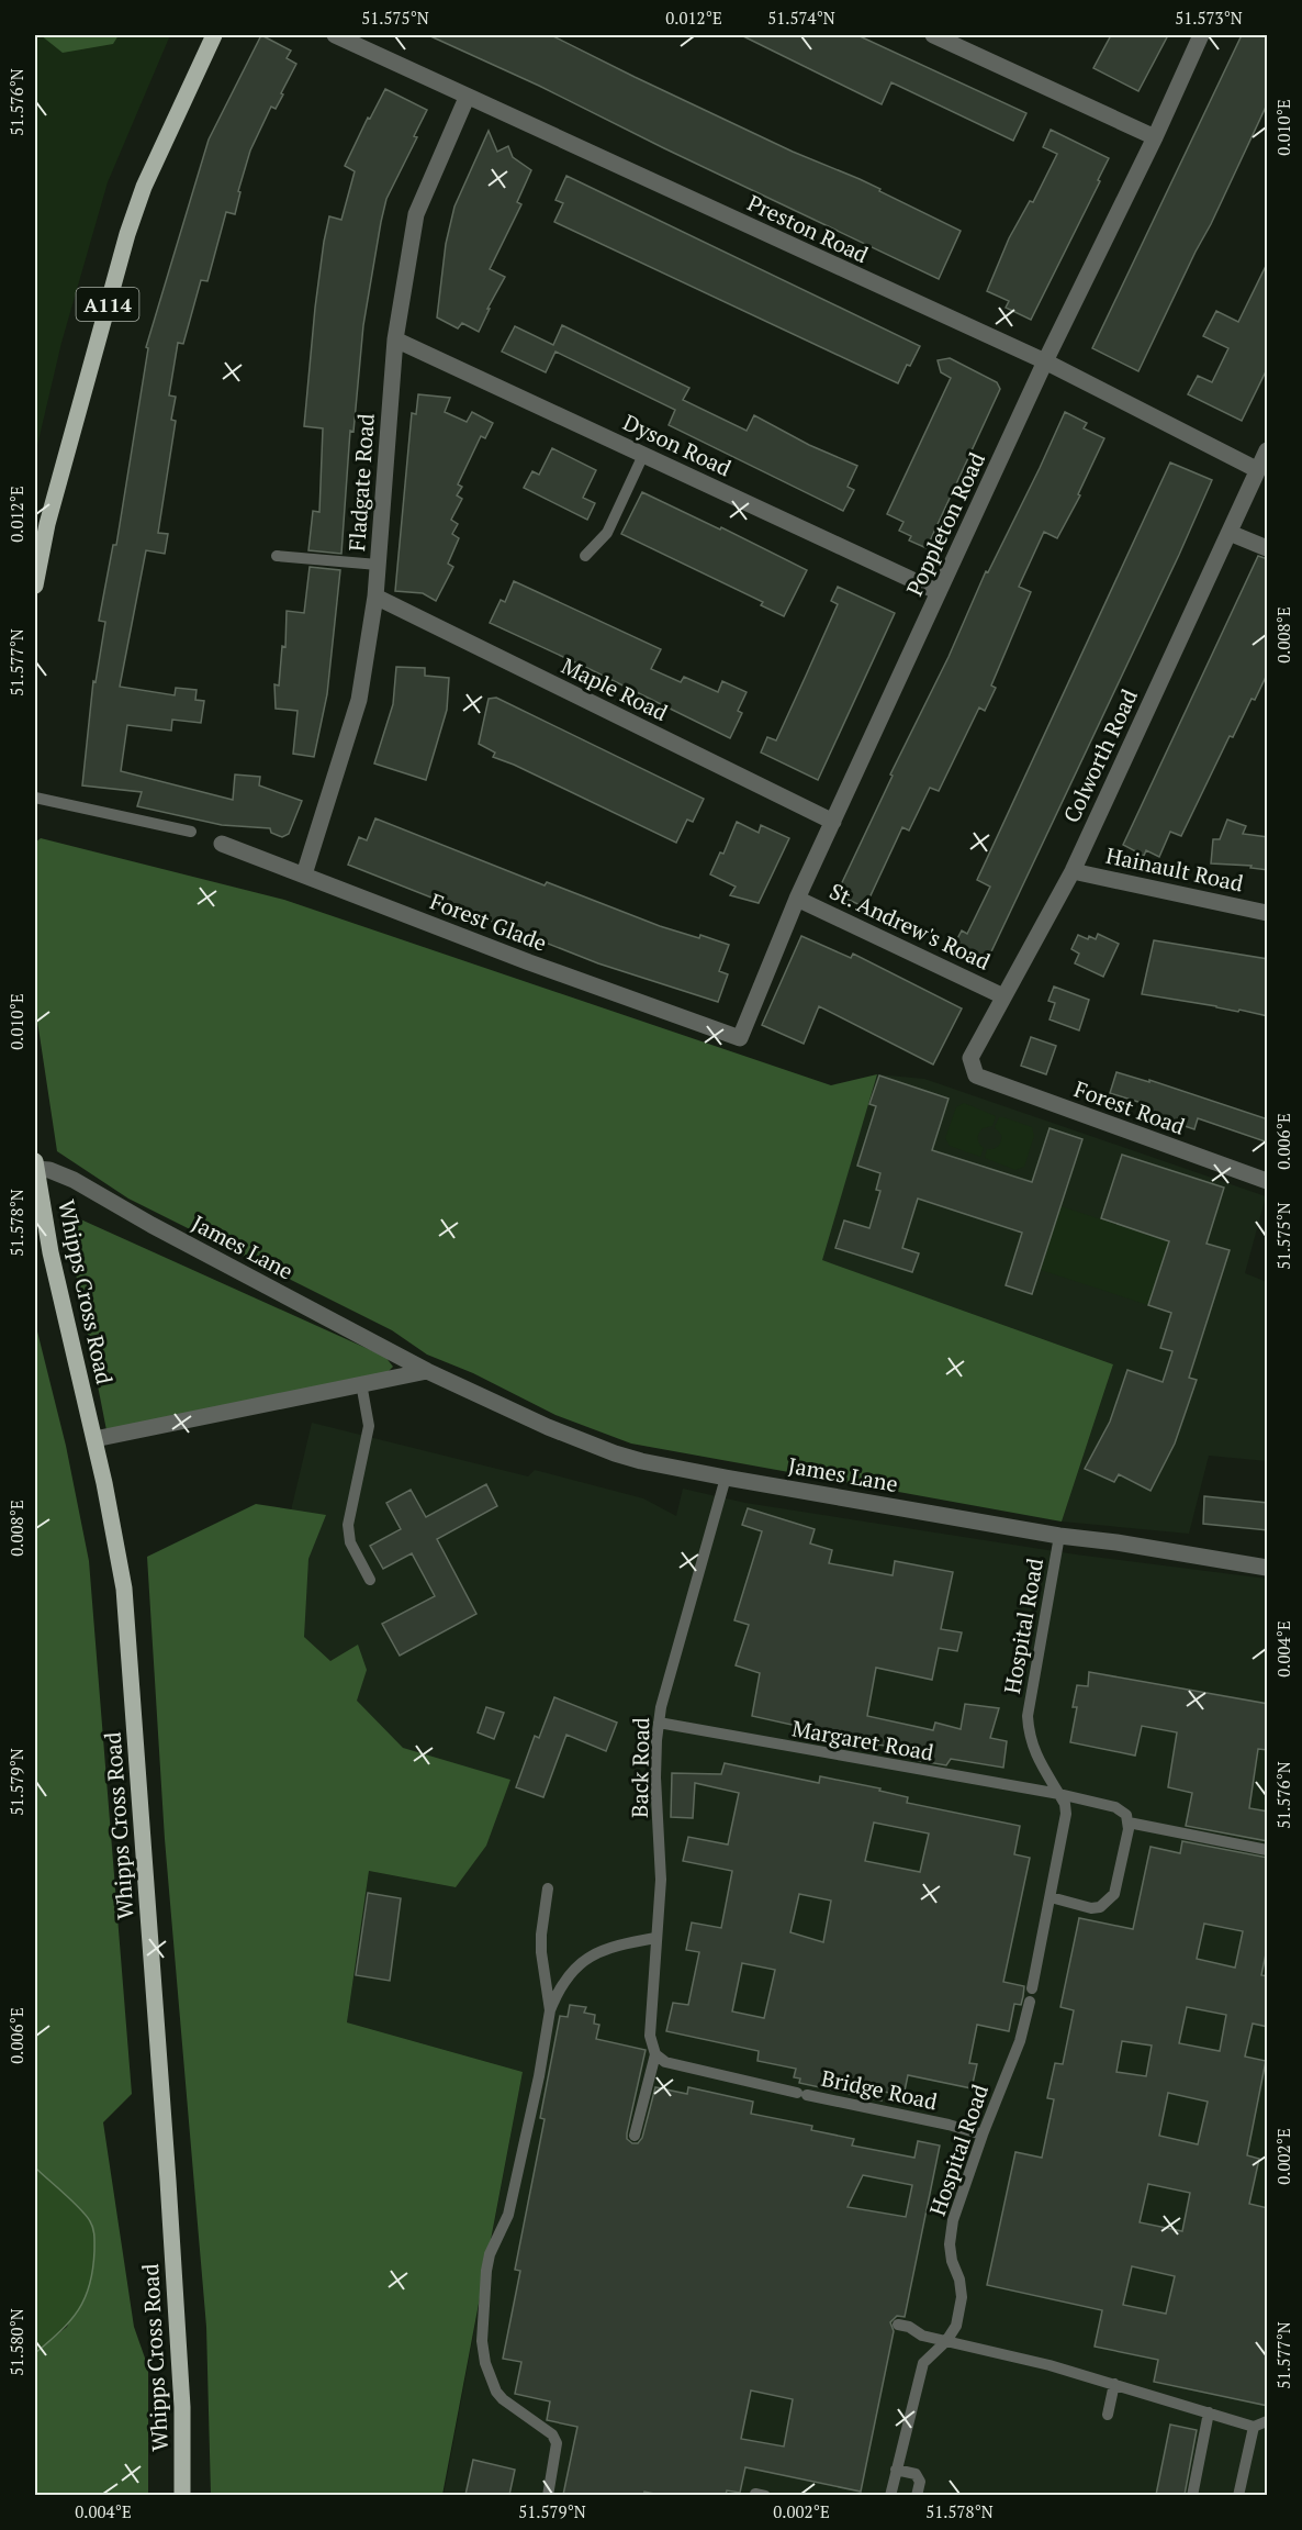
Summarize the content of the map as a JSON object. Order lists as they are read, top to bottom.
{
  "streets": {
    "main road": ["A114", "Whipps Cross Road"],
    "street": [
      "Preston Road",
      "Dyson Road",
      "Fladgate Road",
      "Poppleton Road",
      "Maple Road",
      "Colworth Road",
      "Hainault Road",
      "Forest Glade",
      "St. Andrew's Road",
      "Forest Road",
      "James Lane"
    ],
    "lane": [
      "Hospital Road",
      "Margaret Road",
      "Back Road",
      "Bridge Road"
    ]
  },
  "crossings": [
    ["Preston Road", "Fladgate Road"],
    ["Preston Road", "Poppleton Road"],
    ["Preston Road", "Colworth Road"],
    ["Dyson Road", "Fladgate Road"],
    ["Dyson Road", "Poppleton Road"],
    ["Fladgate Road", "Maple Road"],
    ["Fladgate Road", "Forest Glade"],
    ["Poppleton Road", "Maple Road"],
    ["Poppleton Road", "Forest Glade"],
    ["Poppleton Road", "St. Andrew's Road"],
    ["Colworth Road", "Hainault Road"],
    ["Colworth Road", "St. Andrew's Road"],
    ["Colworth Road", "Forest Road"],
    ["James Lane", "Whipps Cross Road"],
    ["James Lane", "Hospital Road"],
    ["James Lane", "Back Road"],
    ["Hospital Road", "Margaret Road"],
    ["Hospital Road", "Bridge Road"],
    ["Margaret Road", "Back Road"],
    ["Back Road", "Bridge Road"]
  ],
  "coordinates": [
    "51.575°N",
    "0.012°E",
    "51.574°N",
    "51.573°N",
    "51.576°N",
    "0.010°E",
    "0.008°E",
    "51.577°N",
    "0.006°E",
    "51.578°N",
    "0.004°E",
    "51.579°N",
    "0.002°E",
    "51.580°N"
  ]
}
